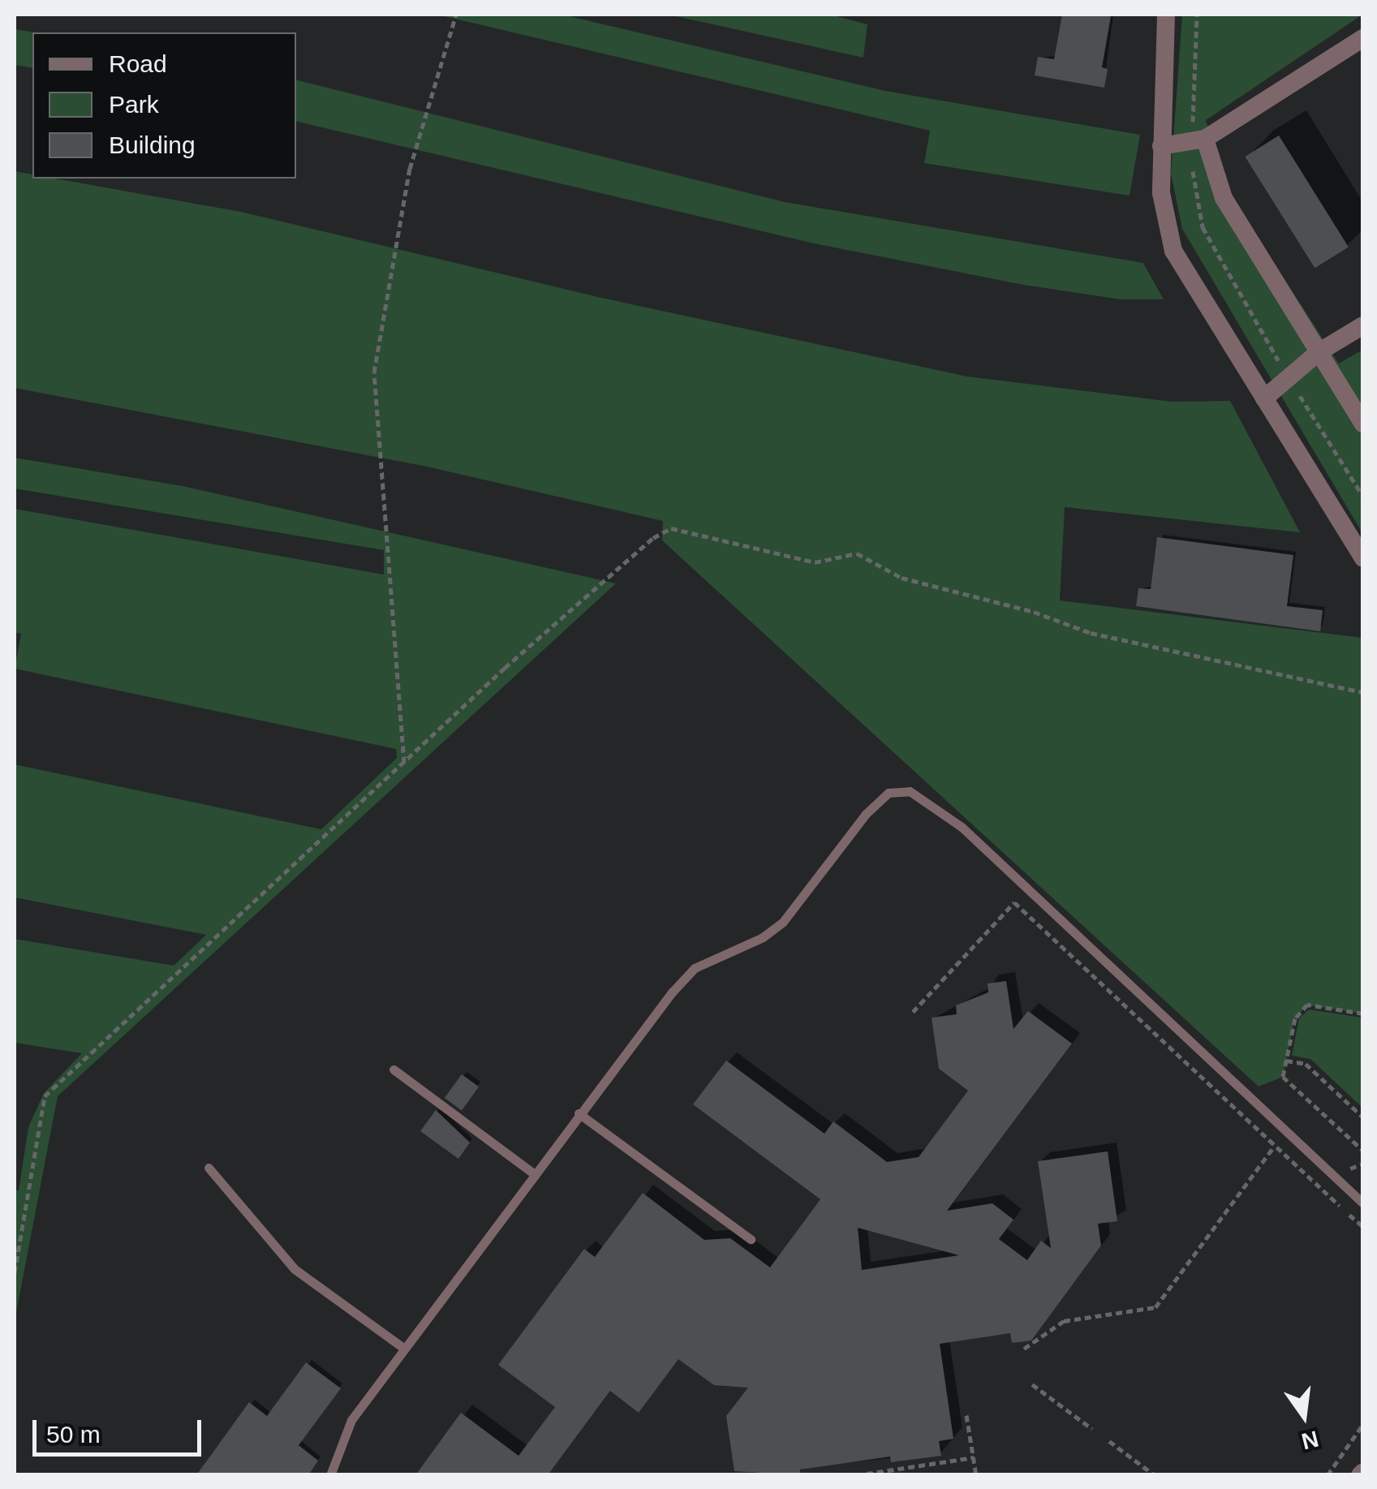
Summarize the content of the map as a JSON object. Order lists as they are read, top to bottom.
{
  "legend": ["Road", "Park", "Building"],
  "scale_bar": "50 m",
  "north": "bottom"
}
